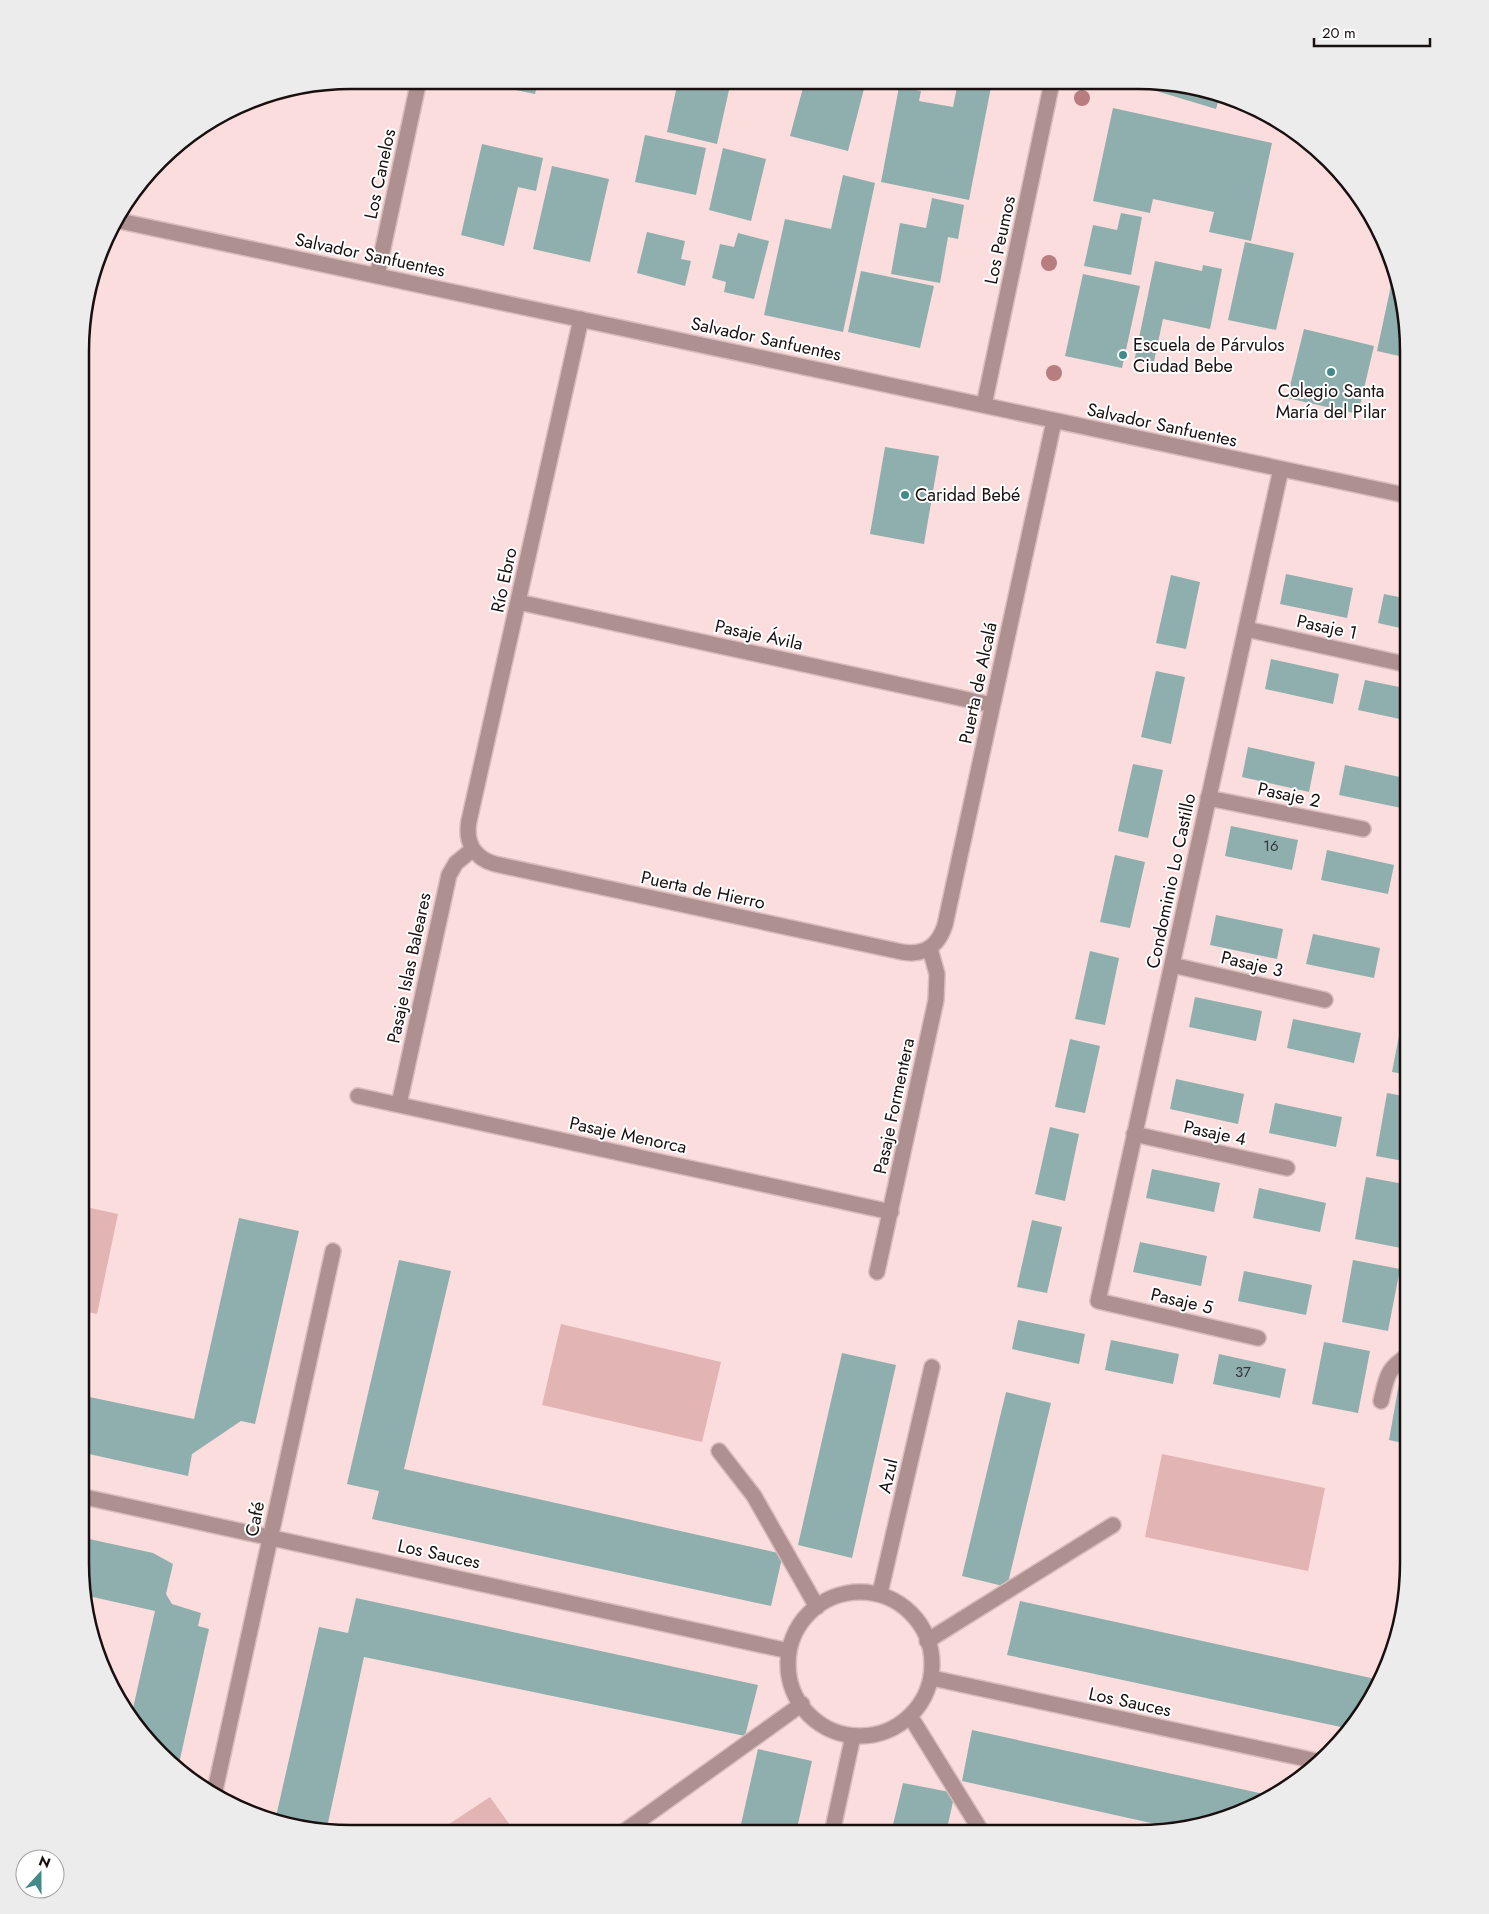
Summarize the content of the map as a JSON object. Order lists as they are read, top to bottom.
{
  "streets": {
    "street": [
      "Los Canelos",
      "Los Peumos",
      "Salvador Sanfuentes",
      "Río Ebro",
      "Pasaje 1",
      "Pasaje Ávila",
      "Puerta de Alcalá",
      "Pasaje 2",
      "Condominio Lo Castillo",
      "Puerta de Hierro",
      "Pasaje 3",
      "Pasaje Islas Baleares",
      "Pasaje Formentera",
      "Pasaje 4",
      "Pasaje Menorca",
      "Pasaje 5",
      "Azul",
      "Café",
      "Los Sauces"
    ]
  },
  "crossings": [
    ["Los Canelos", "Salvador Sanfuentes"],
    ["Los Peumos", "Salvador Sanfuentes"],
    ["Salvador Sanfuentes", "Río Ebro"],
    ["Salvador Sanfuentes", "Puerta de Alcalá"],
    ["Salvador Sanfuentes", "Condominio Lo Castillo"],
    ["Río Ebro", "Pasaje Ávila"],
    ["Río Ebro", "Puerta de Hierro"],
    ["Río Ebro", "Pasaje Islas Baleares"],
    ["Pasaje 1", "Condominio Lo Castillo"],
    ["Pasaje Ávila", "Puerta de Alcalá"],
    ["Puerta de Alcalá", "Puerta de Hierro"],
    ["Puerta de Alcalá", "Pasaje Formentera"],
    ["Pasaje 2", "Condominio Lo Castillo"],
    ["Condominio Lo Castillo", "Pasaje 3"],
    ["Condominio Lo Castillo", "Pasaje 4"],
    ["Condominio Lo Castillo", "Pasaje 5"],
    ["Puerta de Hierro", "Pasaje Islas Baleares"],
    ["Puerta de Hierro", "Pasaje Formentera"],
    ["Pasaje Islas Baleares", "Pasaje Menorca"],
    ["Pasaje Formentera", "Pasaje Menorca"],
    ["Azul", "Los Sauces"],
    ["Café", "Los Sauces"]
  ],
  "places": ["Escuela de Párvulos Ciudad Bebe", "Colegio Santa María del Pilar", "Caridad Bebé"],
  "house_numbers": ["16", "37"],
  "scale_bar": "20 m",
  "north": "top"
}
